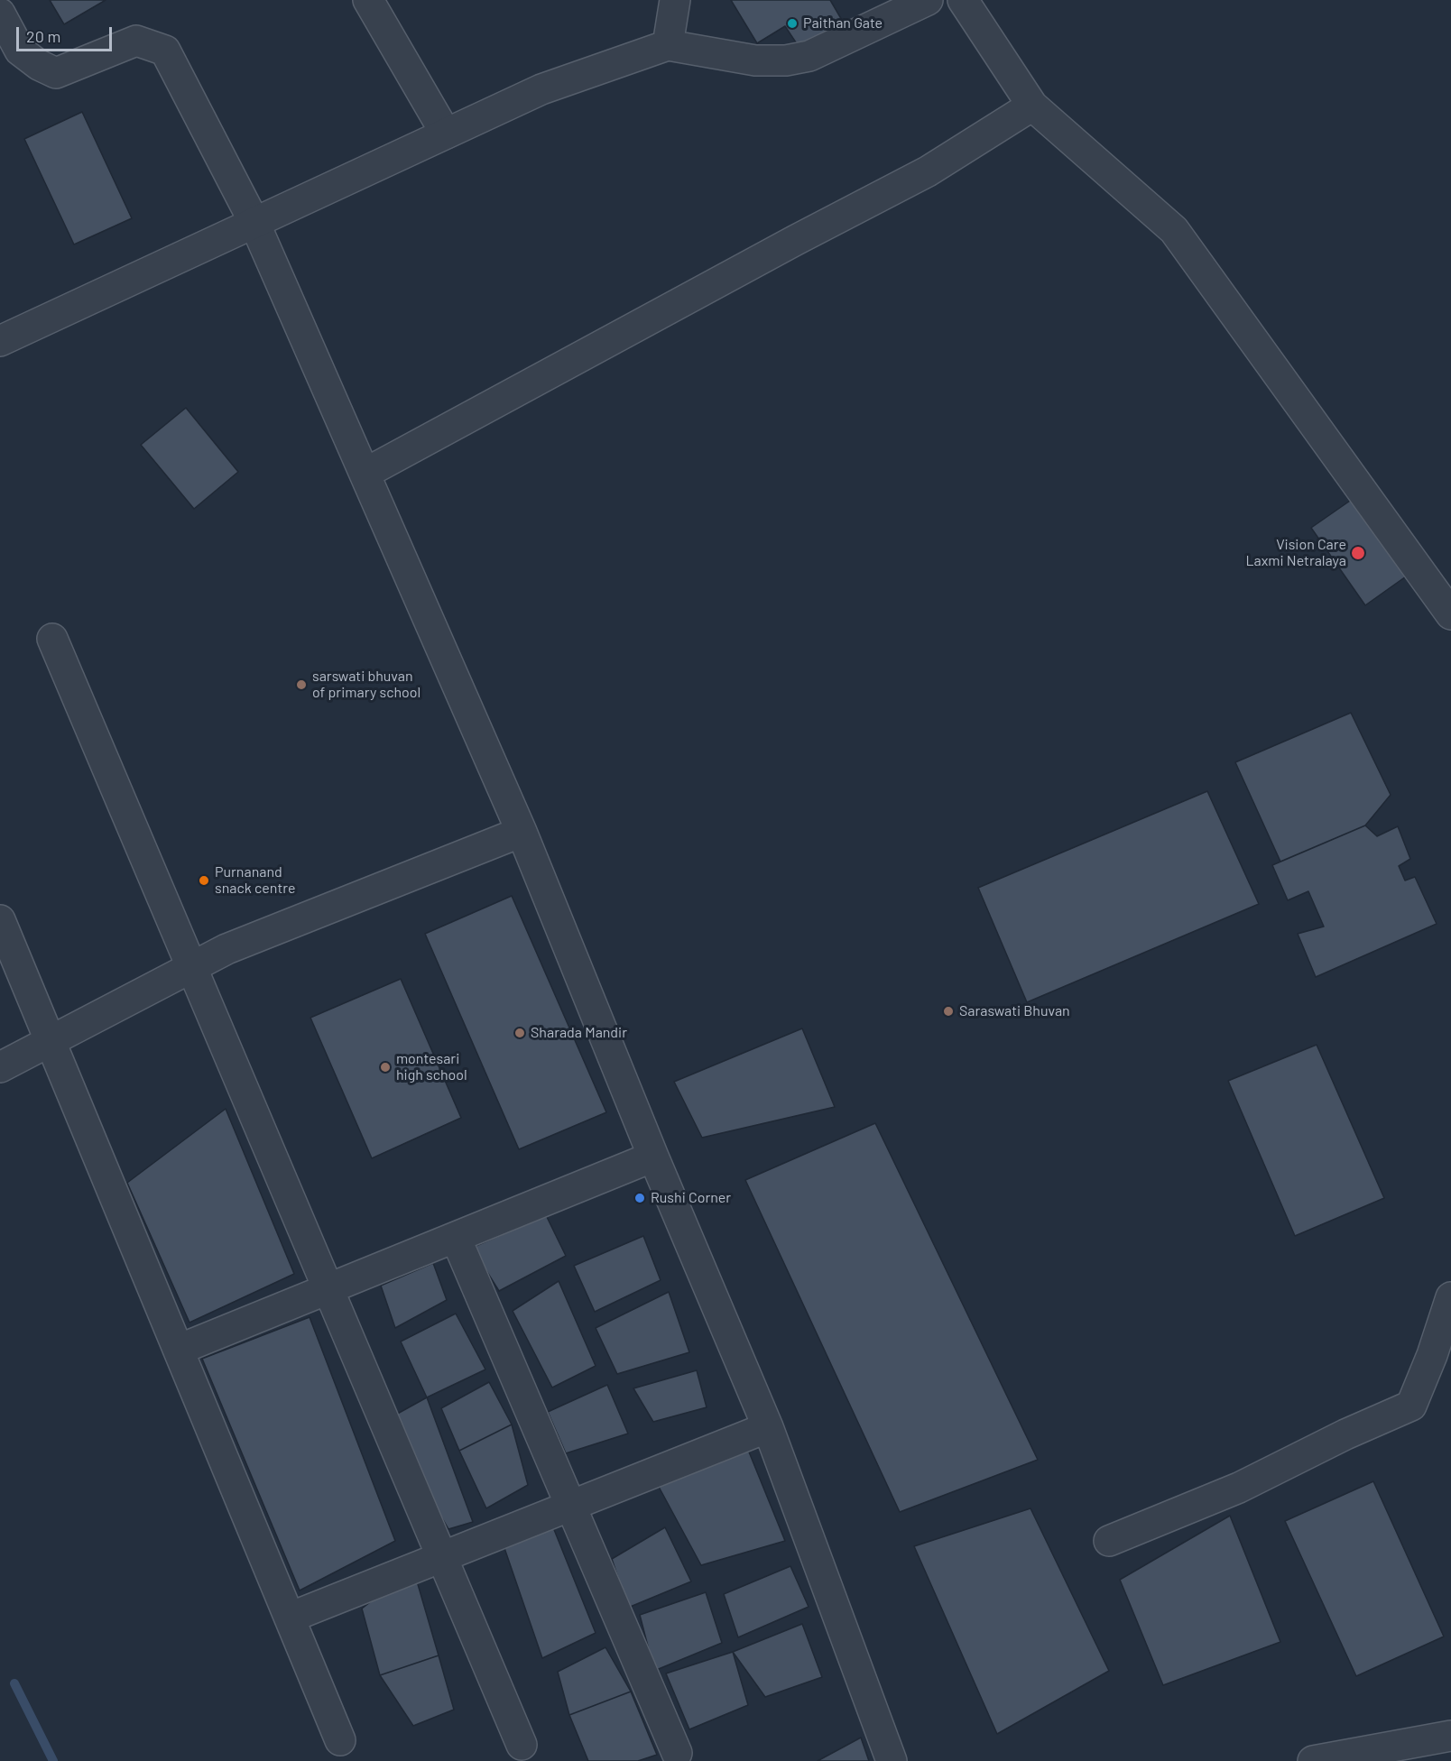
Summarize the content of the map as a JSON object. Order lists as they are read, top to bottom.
{
  "places": [
    "Paithan Gate",
    "Vision Care Laxmi Netralaya",
    "sarswati bhuvan of primary school",
    "Purnanand snack centre",
    "Saraswati Bhuvan",
    "Sharada Mandir",
    "montesari high school",
    "Rushi Corner"
  ],
  "scale_bar": "20 m"
}
